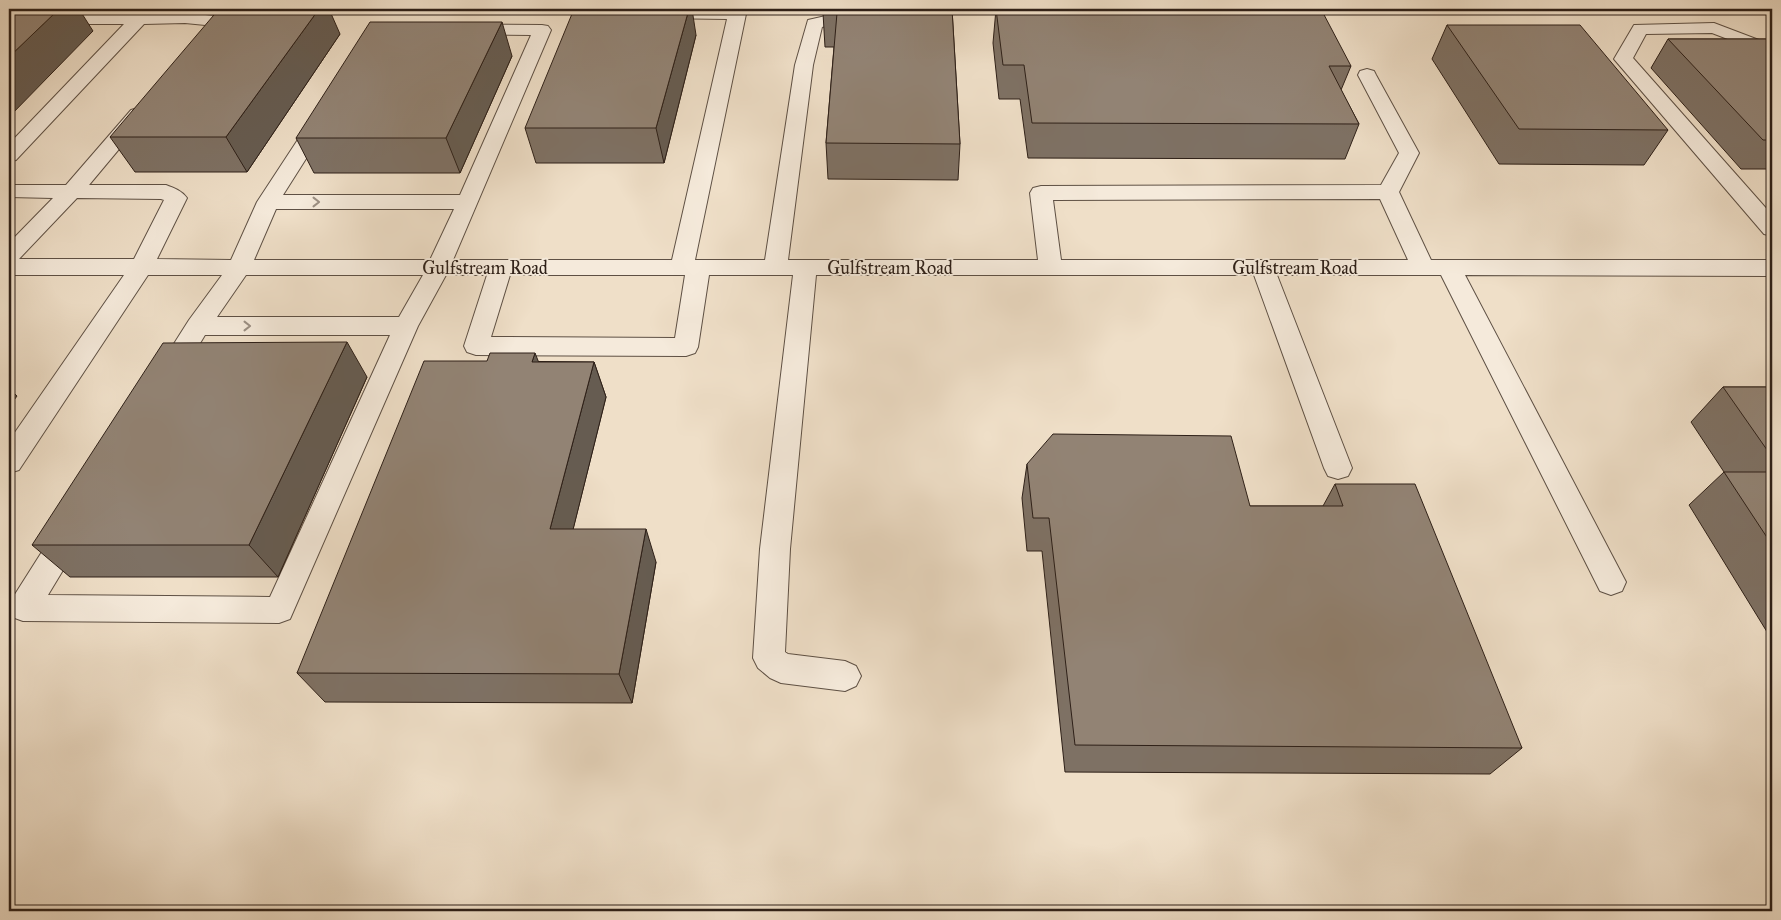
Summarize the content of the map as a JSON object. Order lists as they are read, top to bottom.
{
  "streets": {
    "street": ["Gulfstream Road"]
  }
}
